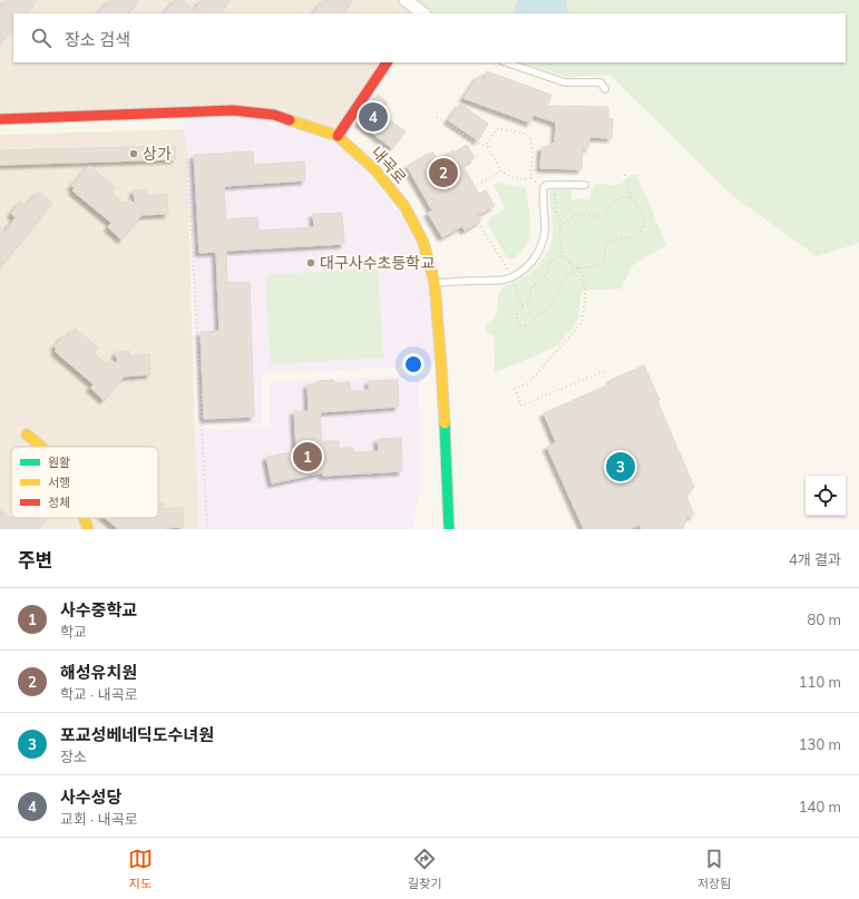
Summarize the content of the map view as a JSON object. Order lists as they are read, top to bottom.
{
  "streets": {
    "main road": ["내곡로"]
  },
  "places": ["상가", "대구사수초등학교"],
  "legend": ["원활", "서행", "정체"],
  "page": {
    "search": "장소 검색",
    "pins": [
      "4",
      "2",
      "1",
      "3"
    ],
    "heading": ["주변", "4개 결과"],
    "list": [
      {
        "mark": "1",
        "name": "사수중학교",
        "note": "학교",
        "value": "80 m"
      },
      {
        "mark": "2",
        "name": "해성유치원",
        "note": "학교 · 내곡로",
        "value": "110 m"
      },
      {
        "mark": "3",
        "name": "포교성베네딕도수녀원",
        "note": "장소",
        "value": "130 m"
      },
      {
        "mark": "4",
        "name": "사수성당",
        "note": "교회 · 내곡로",
        "value": "140 m"
      }
    ],
    "nav": ["지도", "길찾기", "저장됨"]
  }
}
